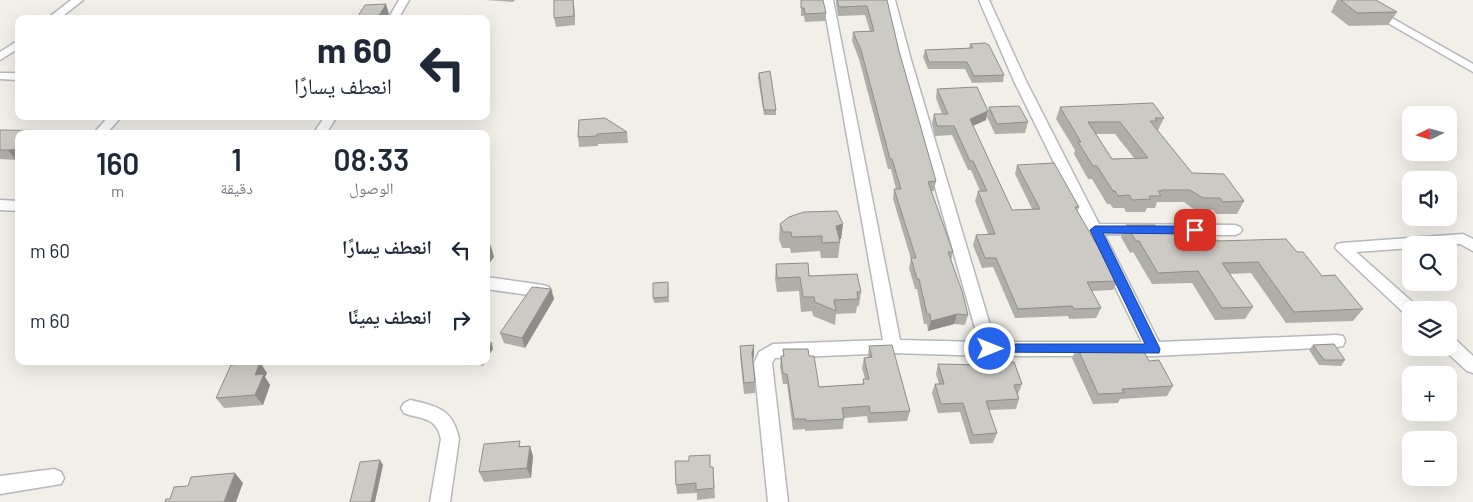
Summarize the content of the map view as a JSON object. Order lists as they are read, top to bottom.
{
  "north": "left",
  "page": {
    "turn": ["60 m", "انعطف يسارًا"],
    "map_buttons": ["+", "−"],
    "eta": [
      "08:33",
      "الوصول",
      "1",
      "دقيقة",
      "160",
      "m"
    ],
    "list": [
      {
        "name": "انعطف يسارًا",
        "value": "60 m"
      },
      {
        "name": "انعطف يمينًا",
        "value": "60 m"
      }
    ]
  }
}
